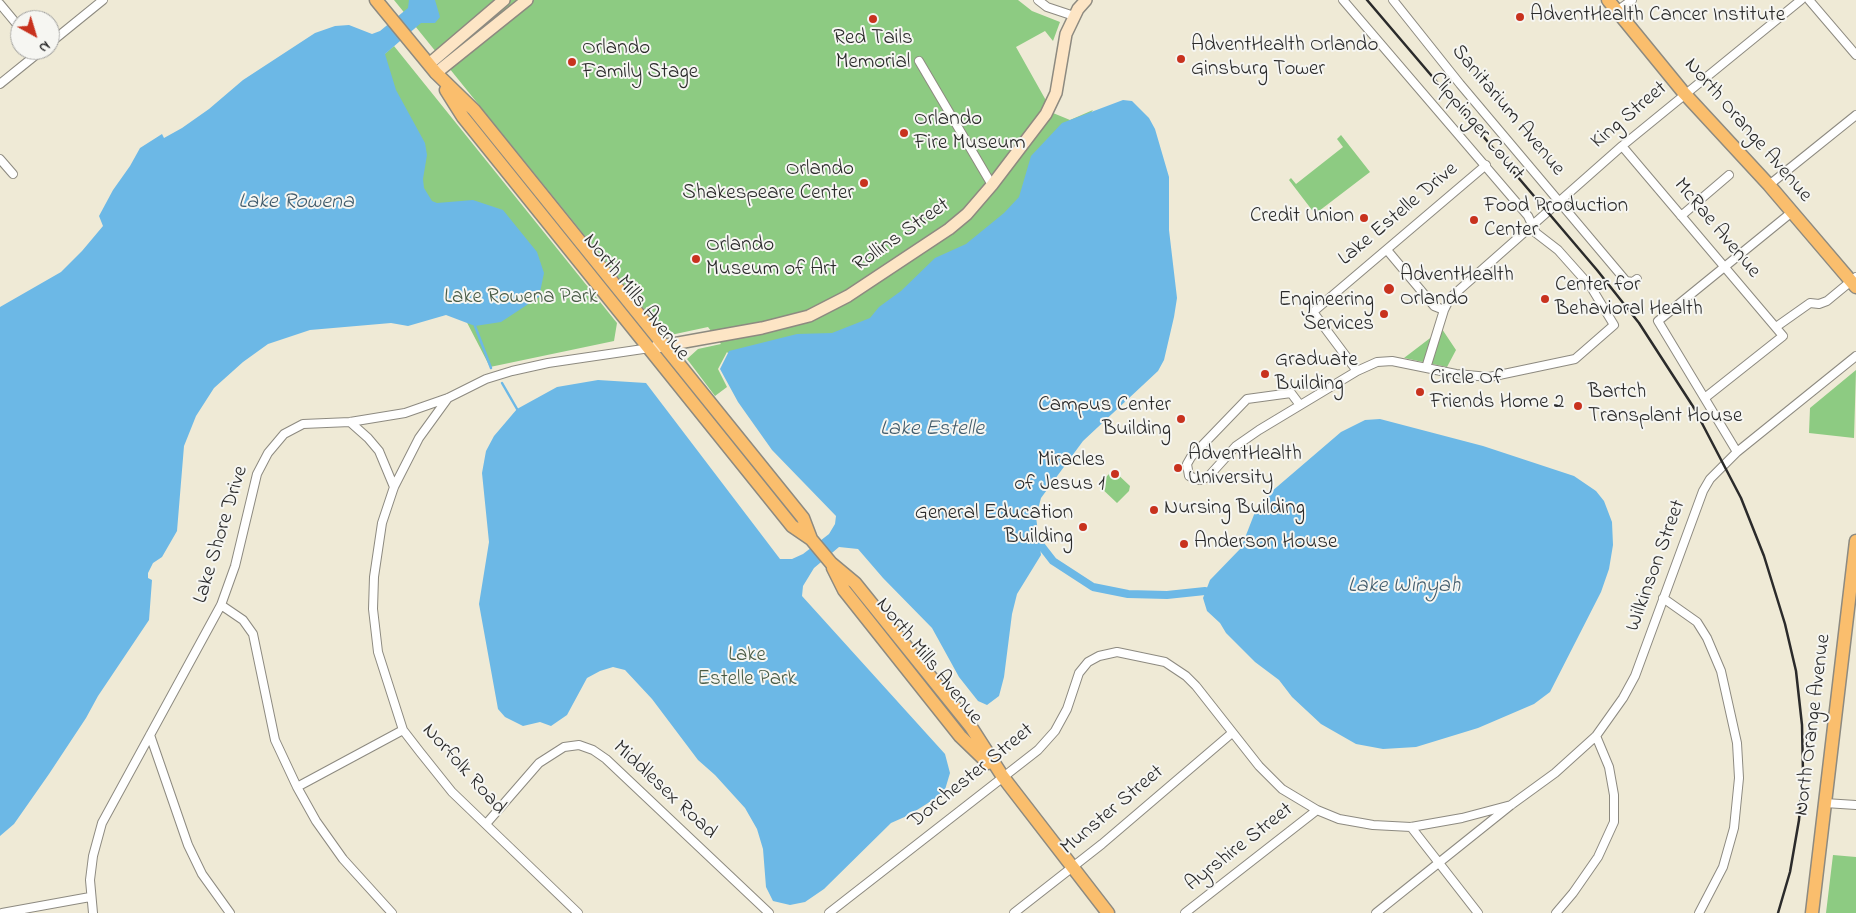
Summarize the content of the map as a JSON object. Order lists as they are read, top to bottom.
{
  "streets": {
    "main road": ["North Orange Avenue", "North Mills Avenue"],
    "street": [
      "Sanitarium Avenue",
      "King Street",
      "Clippinger Court",
      "Lake Estelle Drive",
      "McRae Avenue",
      "Rollins Street",
      "Lake Shore Drive",
      "Wilkinson Street",
      "Norfolk Road",
      "Dorchester Street",
      "Middlesex Road",
      "Munster Street",
      "Ayrshire Street"
    ]
  },
  "crossings": [
    ["Sanitarium Avenue", "King Street"],
    ["King Street", "Clippinger Court"],
    ["King Street", "North Orange Avenue"],
    ["King Street", "McRae Avenue"],
    ["Clippinger Court", "Lake Estelle Drive"],
    ["Rollins Street", "North Mills Avenue"],
    ["Rollins Street", "Lake Shore Drive"],
    ["North Mills Avenue", "Lake Shore Drive"],
    ["North Mills Avenue", "Dorchester Street"],
    ["North Mills Avenue", "Munster Street"],
    ["Lake Shore Drive", "Norfolk Road"],
    ["Wilkinson Street", "Dorchester Street"],
    ["Wilkinson Street", "Munster Street"],
    ["Wilkinson Street", "Ayrshire Street"],
    ["Norfolk Road", "Middlesex Road"],
    ["Dorchester Street", "Munster Street"]
  ],
  "water": ["Lake Rowena", "Lake Estelle", "Lake Winyah"],
  "parks": ["Lake Rowena Park", "Lake Estelle Park"],
  "places": [
    "AdventHealth Cancer Institute",
    "Red Tails Memorial",
    "AdventHealth Orlando Ginsburg Tower",
    "Orlando Family Stage",
    "Orlando Fire Museum",
    "Orlando Shakespeare Center",
    "Credit Union",
    "Food Production Center",
    "Orlando Museum of Art",
    "AdventHealth Orlando",
    "Center for Behavioral Health",
    "Engineering Services",
    "Graduate Building",
    "Circle Of Friends Home 2",
    "Bartch Transplant House",
    "Campus Center Building",
    "AdventHealth University",
    "Miracles of Jesus 1",
    "Nursing Building",
    "General Education Building",
    "Anderson House"
  ],
  "north": "bottom right"
}
